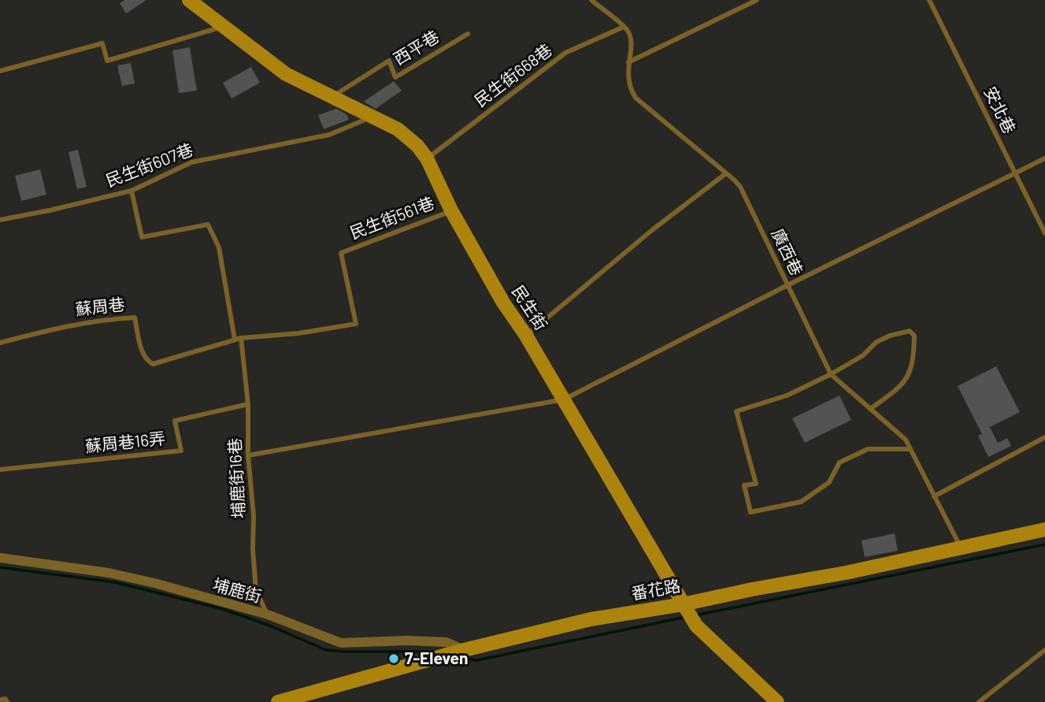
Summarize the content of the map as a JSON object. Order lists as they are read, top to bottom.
{
  "streets": {
    "street": ["民生街", "番花路", "埔鹿街"],
    "lane": [
      "西平巷",
      "民生街668巷",
      "安北巷",
      "民生街607巷",
      "民生街561巷",
      "廣西巷",
      "蘇周巷",
      "蘇周巷16弄",
      "埔鹿街16巷"
    ]
  },
  "crossings": [
    ["西平巷", "民生街"],
    ["民生街668巷", "廣西巷"],
    ["民生街668巷", "民生街"],
    ["民生街607巷", "民生街"],
    ["民生街607巷", "埔鹿街16巷"],
    ["民生街561巷", "蘇周巷"],
    ["民生街561巷", "民生街"],
    ["民生街561巷", "埔鹿街16巷"],
    ["廣西巷", "番花路"],
    ["蘇周巷", "埔鹿街16巷"],
    ["民生街", "番花路"],
    ["蘇周巷16弄", "埔鹿街16巷"],
    ["埔鹿街16巷", "埔鹿街"],
    ["番花路", "埔鹿街"]
  ],
  "places": ["7-Eleven"]
}
